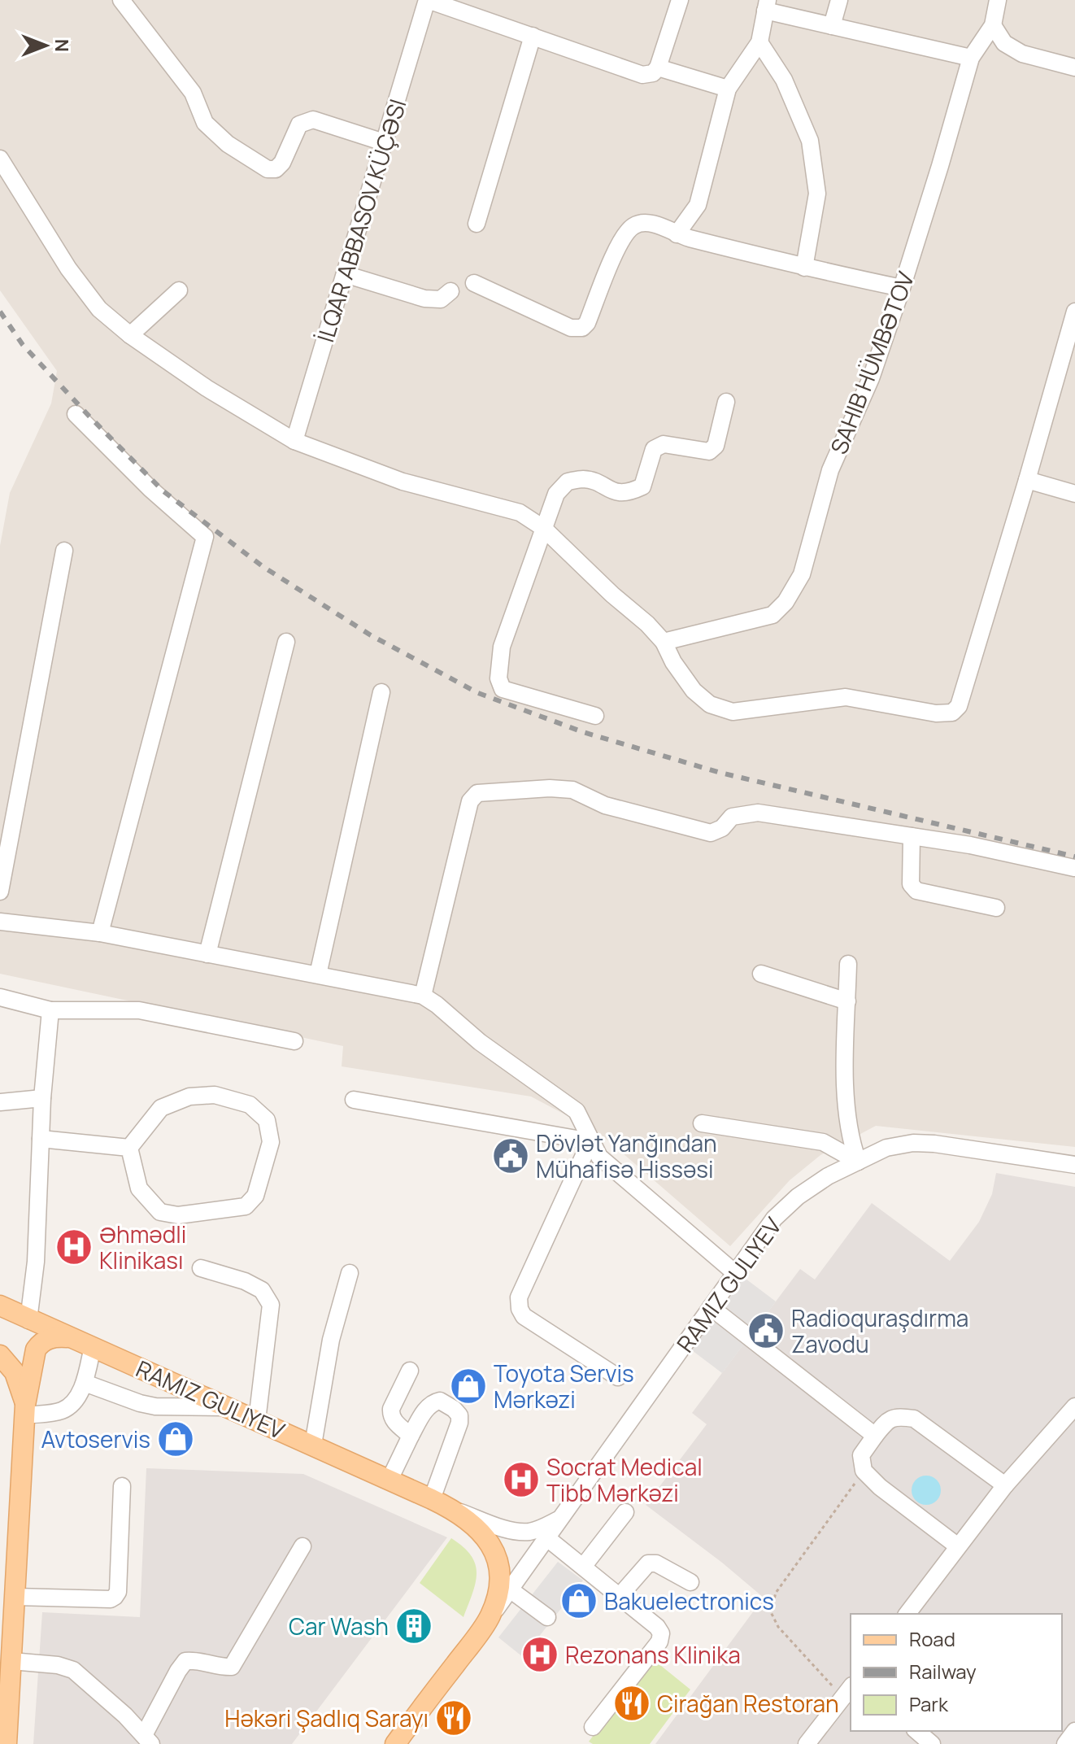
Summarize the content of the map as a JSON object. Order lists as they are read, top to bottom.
{
  "streets": {
    "main road": ["RAMIZ GULIYEV"],
    "street": ["İLQAR ABBASOV KÜÇƏSI", "SAHIB HÜMBƏTOV"]
  },
  "places": {
    "public building": ["Dövlət Yanğından Mühafisə Hissəsi", "Radioquraşdırma Zavodu"],
    "hospital": ["Əhmədli Klinikası", "Socrat Medical Tibb Mərkəzi", "Rezonans Klinika"],
    "shop": ["Toyota Servis Mərkəzi", "Avtoservis", "Bakuelectronics"],
    "building": ["Car Wash"],
    "restaurant": ["Cirağan Restoran", "Həkəri Şadlıq Sarayı"]
  },
  "legend": ["Road", "Railway", "Park"],
  "north": "right"
}
